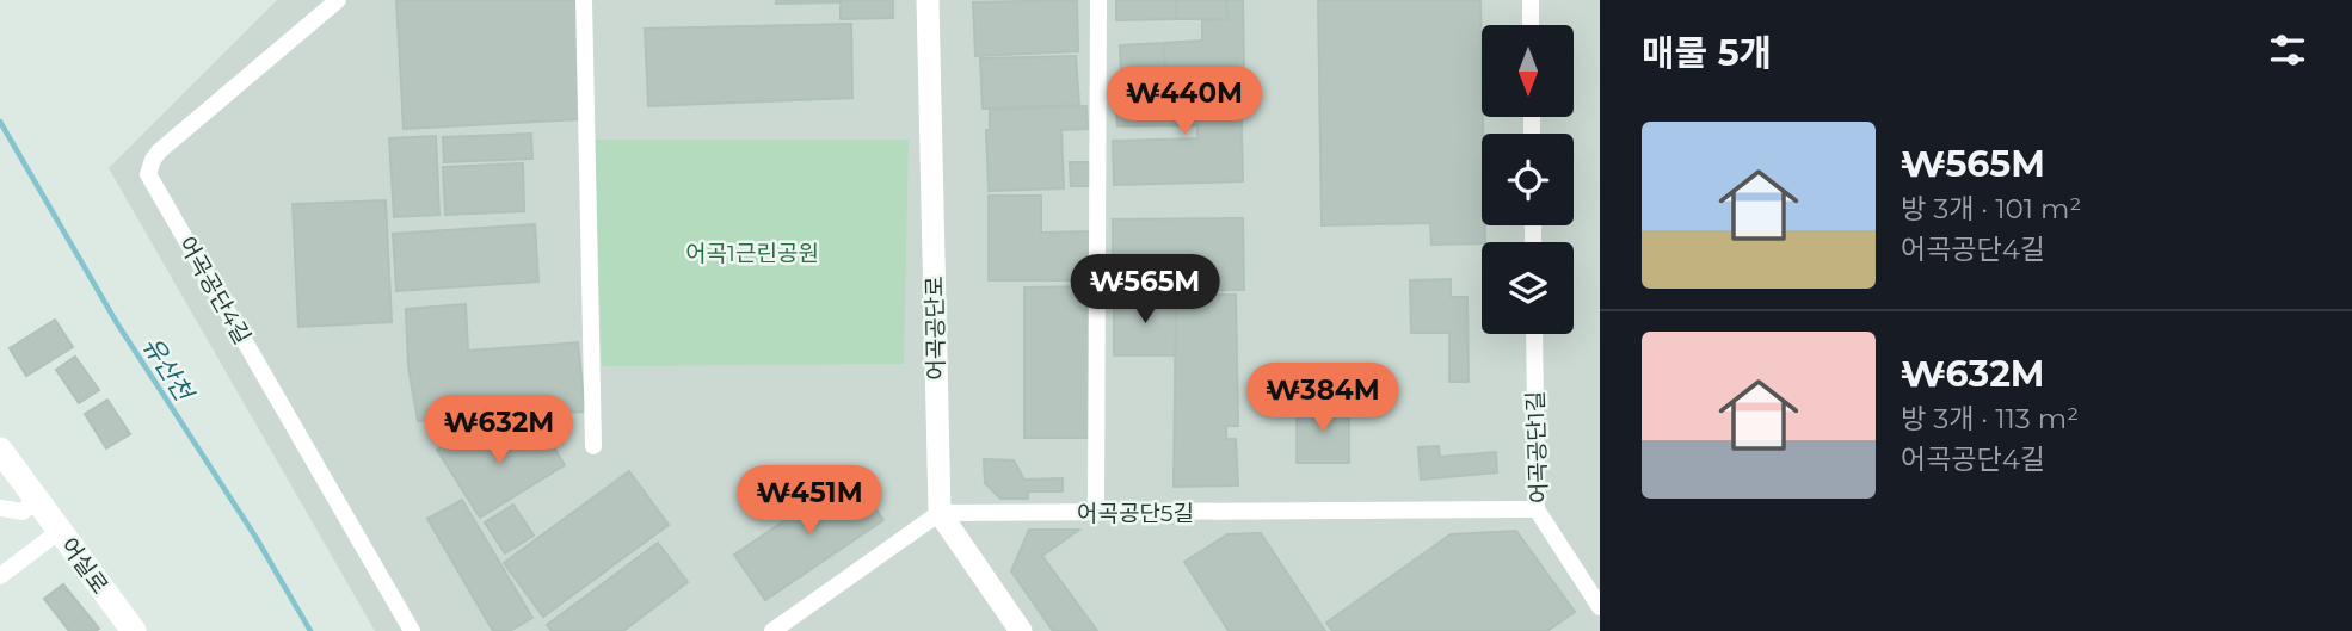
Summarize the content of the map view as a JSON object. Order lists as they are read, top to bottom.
{
  "streets": {
    "main road": ["어실로"],
    "street": [
      "어곡공단4길",
      "어곡공단로",
      "어곡공단1길",
      "어곡공단5길"
    ]
  },
  "crossings": [
    ["어곡공단로", "어곡공단5길"],
    ["어곡공단1길", "어곡공단5길"]
  ],
  "water": ["유산천"],
  "parks": ["어곡1근린공원"],
  "north": "bottom",
  "page": {
    "heading": "매물 5개",
    "price": [
      "₩440M",
      "₩565M",
      "₩384M",
      "₩632M",
      "₩451M"
    ],
    "list": [
      {
        "name": "₩565M",
        "note": "방 3개 · 101 m² · 어곡공단4길"
      },
      {
        "name": "₩632M",
        "note": "방 3개 · 113 m² · 어곡공단4길"
      }
    ]
  }
}
